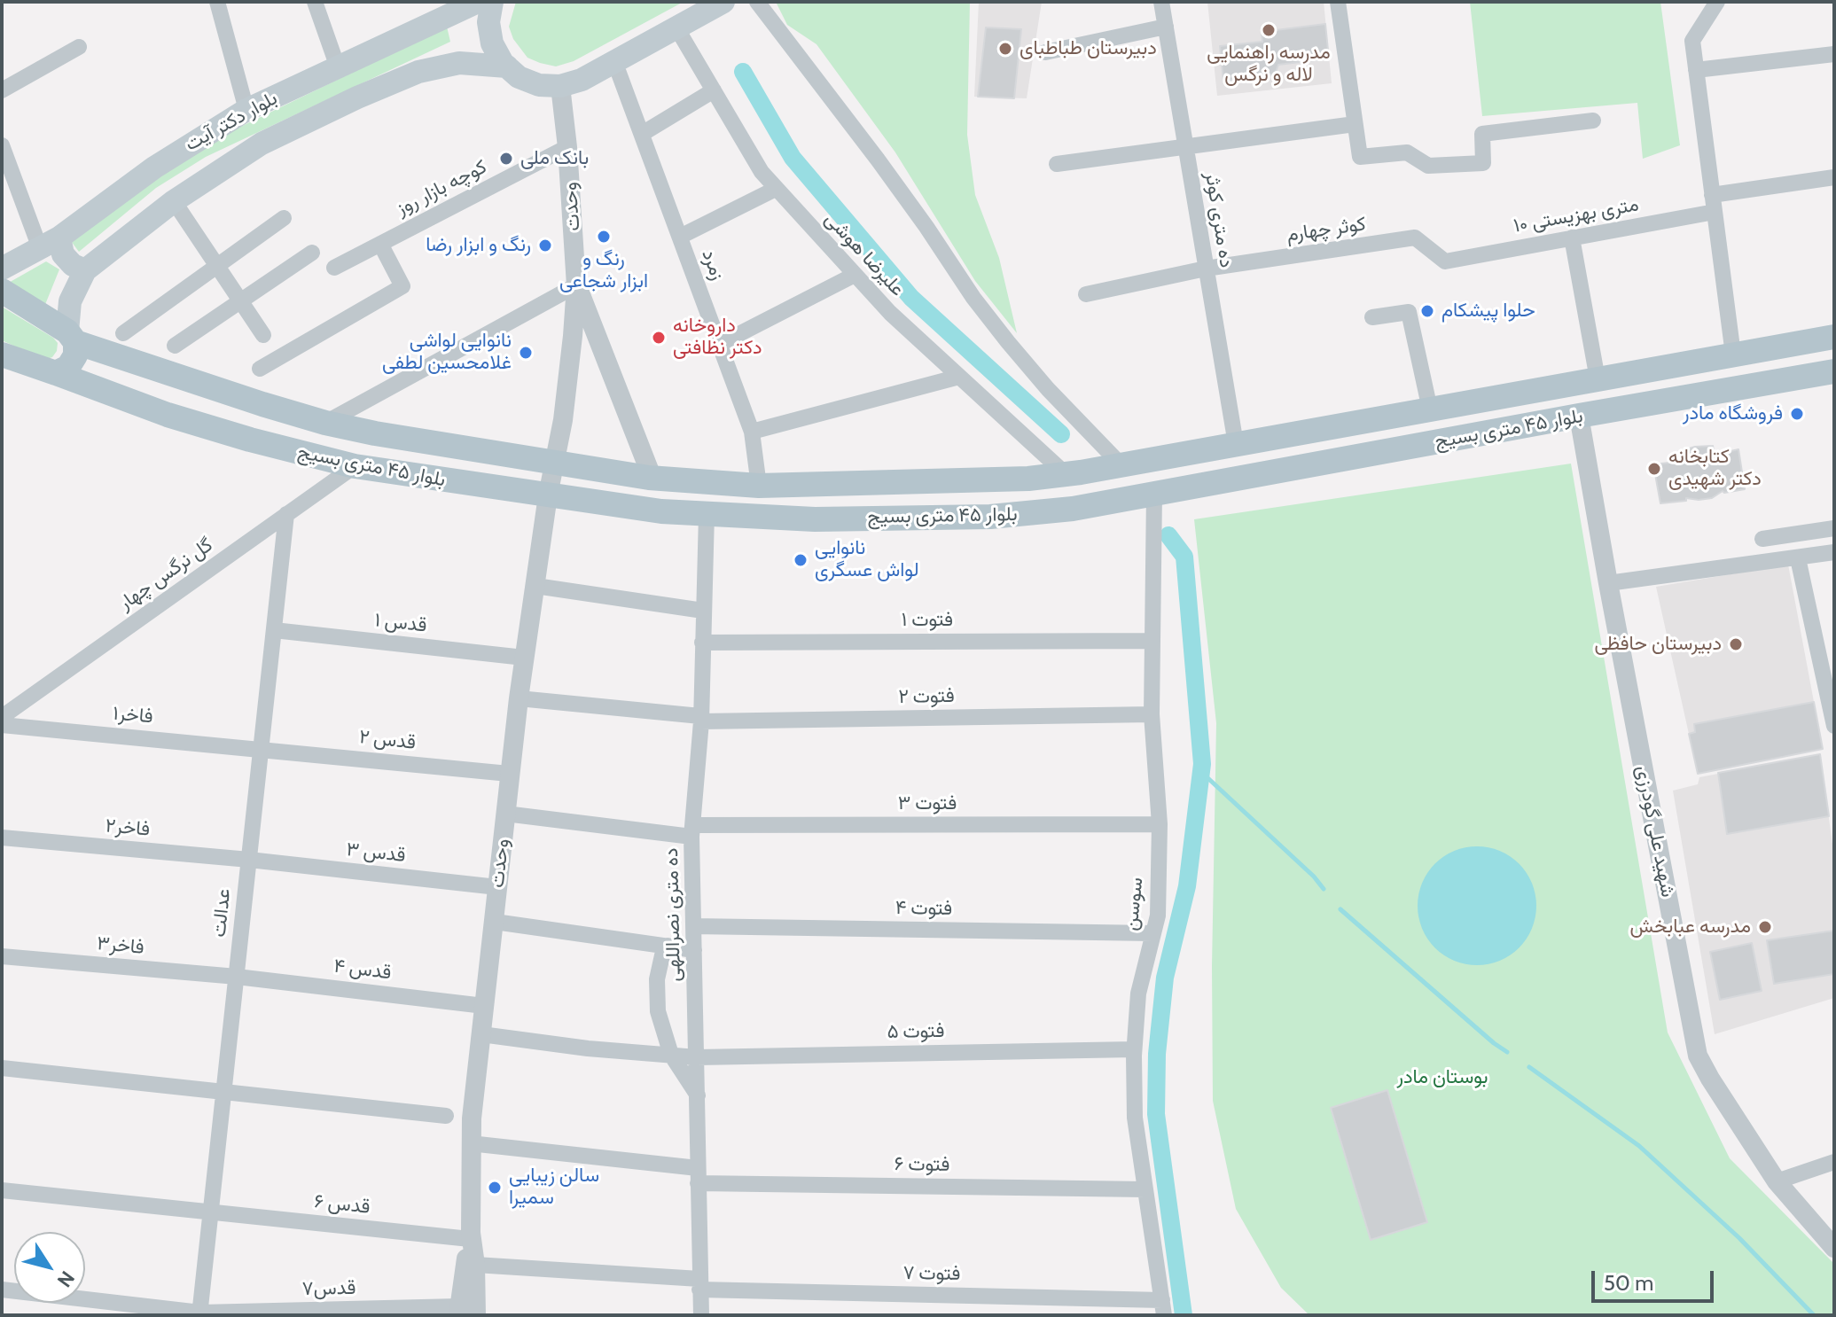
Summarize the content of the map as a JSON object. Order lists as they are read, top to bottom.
{
  "streets": {
    "main road": ["بلوار دکتر آیت", "بلوار ۴۵ متری بسیج"],
    "street": [
      "کوچه بازار روز",
      "وحدت",
      "۱۰ متری بهزیستی",
      "ده متری کوثر",
      "کوثر چهارم",
      "علیرضا هوشی",
      "زمرد",
      "گل نرگس چهار",
      "فتوت ۱",
      "قدس ۱",
      "فتوت ۲",
      "فاخر۱",
      "قدس ۲",
      "فتوت ۳",
      "فاخر۲",
      "شهید علی گودرزی",
      "قدس ۳",
      "سوسن",
      "فتوت ۴",
      "عدالت",
      "ده متری نصراللهی",
      "فاخر۳",
      "قدس ۴",
      "فتوت ۵",
      "فتوت ۶",
      "قدس ۶",
      "فتوت ۷",
      "قدس۷"
    ]
  },
  "crossings": [
    ["بلوار دکتر آیت", "بلوار ۴۵ متری بسیج"],
    ["کوچه بازار روز", "وحدت"],
    ["وحدت", "بلوار ۴۵ متری بسیج"],
    ["وحدت", "قدس ۱"],
    ["وحدت", "فتوت ۲"],
    ["وحدت", "قدس ۲"],
    ["وحدت", "فتوت ۳"],
    ["وحدت", "قدس ۳"],
    ["وحدت", "قدس ۴"],
    ["وحدت", "فتوت ۵"],
    ["وحدت", "فتوت ۶"],
    ["وحدت", "قدس ۶"],
    ["وحدت", "فتوت ۷"],
    ["وحدت", "قدس۷"],
    ["۱۰ متری بهزیستی", "کوثر چهارم"],
    ["ده متری کوثر", "کوثر چهارم"],
    ["ده متری کوثر", "بلوار ۴۵ متری بسیج"],
    ["علیرضا هوشی", "بلوار ۴۵ متری بسیج"],
    ["زمرد", "بلوار ۴۵ متری بسیج"],
    ["بلوار ۴۵ متری بسیج", "گل نرگس چهار"],
    ["بلوار ۴۵ متری بسیج", "شهید علی گودرزی"],
    ["بلوار ۴۵ متری بسیج", "سوسن"],
    ["بلوار ۴۵ متری بسیج", "ده متری نصراللهی"],
    ["گل نرگس چهار", "عدالت"],
    ["فتوت ۱", "سوسن"],
    ["فتوت ۱", "ده متری نصراللهی"],
    ["قدس ۱", "عدالت"],
    ["فتوت ۲", "سوسن"],
    ["فتوت ۲", "ده متری نصراللهی"],
    ["فاخر۱", "قدس ۲"],
    ["فاخر۱", "عدالت"],
    ["قدس ۲", "عدالت"],
    ["فتوت ۳", "سوسن"],
    ["فتوت ۳", "ده متری نصراللهی"],
    ["فاخر۲", "قدس ۳"],
    ["فاخر۲", "عدالت"],
    ["قدس ۳", "عدالت"],
    ["سوسن", "فتوت ۴"],
    ["سوسن", "فتوت ۵"],
    ["سوسن", "فتوت ۶"],
    ["سوسن", "فتوت ۷"],
    ["فتوت ۴", "ده متری نصراللهی"],
    ["عدالت", "فاخر۳"],
    ["عدالت", "قدس ۴"],
    ["عدالت", "قدس ۶"],
    ["عدالت", "قدس۷"],
    ["ده متری نصراللهی", "فتوت ۵"],
    ["ده متری نصراللهی", "فتوت ۶"],
    ["ده متری نصراللهی", "فتوت ۷"],
    ["فاخر۳", "قدس ۴"]
  ],
  "parks": ["بوستان مادر"],
  "places": [
    "مدرسه راهنمایی لاله و نرگس",
    "دبیرستان طباطبای",
    "بانک ملی",
    "رنگ و ابزار شجاعی",
    "رنگ و ابزار رضا",
    "حلوا پیشکام",
    "داروخانه دکتر نظافتی",
    "نانوایی لواشی غلامحسین لطفی",
    "فروشگاه مادر",
    "کتابخانه دکتر شهیدی",
    "نانوایی لواش عسگری",
    "دبیرستان حافظی",
    "مدرسه عبابخش",
    "سالن زیبایی سمیرا"
  ],
  "scale_bar": "50 m",
  "north": "bottom right"
}
